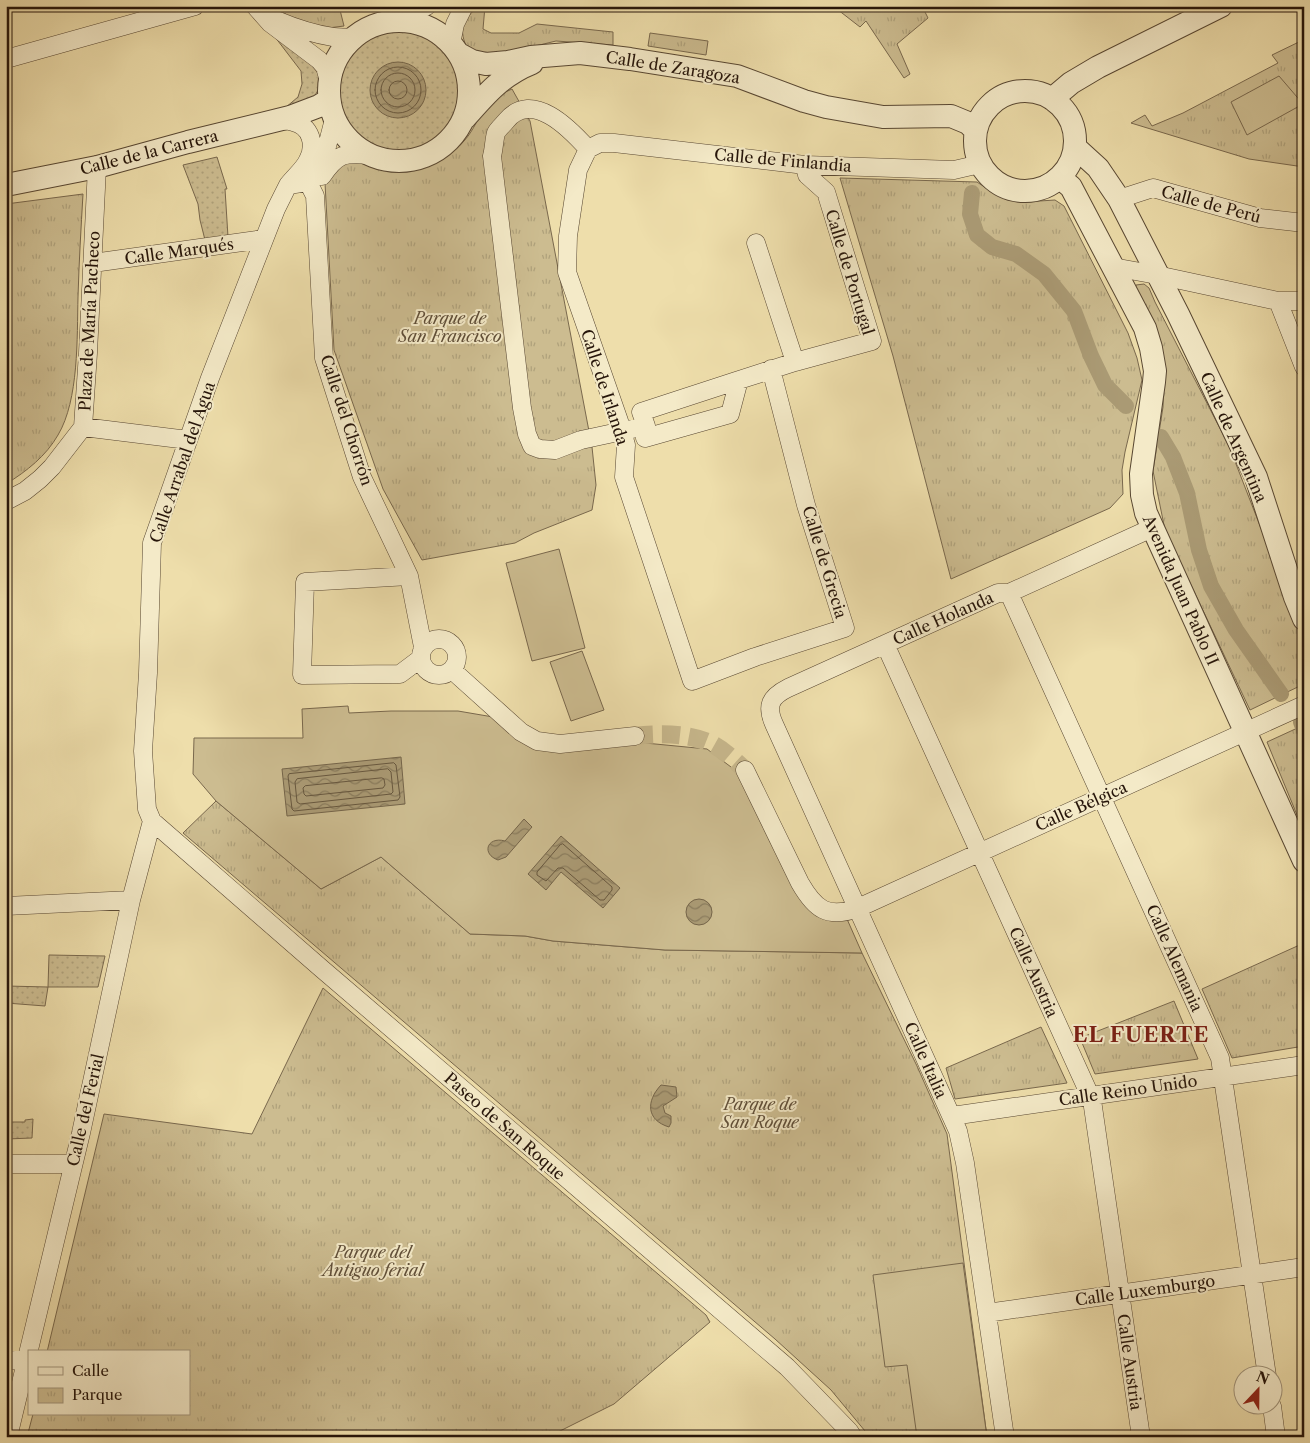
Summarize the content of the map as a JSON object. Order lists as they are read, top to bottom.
{
  "streets": {
    "street": [
      "Calle de Zaragoza",
      "Calle de la Carrera",
      "Calle de Finlandia",
      "Calle de Perú",
      "Calle Marqués",
      "Calle de Portugal",
      "Plaza de María Pacheco",
      "Calle de Irlanda",
      "Calle del Chorrón",
      "Calle de Argentina",
      "Calle Arrabal del Agua",
      "Calle de Grecia",
      "Avenida Juan Pablo II",
      "Calle Holanda",
      "Calle Bélgica",
      "Calle Alemania",
      "Calle Austria",
      "Calle Italia",
      "Calle Reino Unido",
      "Calle del Ferial",
      "Paseo de San Roque",
      "Calle Luxemburgo"
    ]
  },
  "crossings": [
    ["Calle de Zaragoza", "Calle de Finlandia"],
    ["Calle de Zaragoza", "Calle del Chorrón"],
    ["Calle de Zaragoza", "Calle de Argentina"],
    ["Calle de Zaragoza", "Avenida Juan Pablo II"],
    ["Calle de la Carrera", "Plaza de María Pacheco"],
    ["Calle de la Carrera", "Calle Arrabal del Agua"],
    ["Calle de Finlandia", "Calle de Portugal"],
    ["Calle de Finlandia", "Calle de Irlanda"],
    ["Calle de Finlandia", "Calle de Argentina"],
    ["Calle de Finlandia", "Avenida Juan Pablo II"],
    ["Calle de Perú", "Calle de Argentina"],
    ["Calle Marqués", "Plaza de María Pacheco"],
    ["Calle Marqués", "Calle Arrabal del Agua"],
    ["Calle de Portugal", "Calle de Irlanda"],
    ["Calle de Portugal", "Calle de Grecia"],
    ["Calle de Irlanda", "Calle de Grecia"],
    ["Calle de Argentina", "Avenida Juan Pablo II"],
    ["Calle Arrabal del Agua", "Calle del Ferial"],
    ["Avenida Juan Pablo II", "Calle Holanda"],
    ["Avenida Juan Pablo II", "Calle Bélgica"],
    ["Calle Holanda", "Calle Alemania"],
    ["Calle Holanda", "Calle Austria"],
    ["Calle Holanda", "Calle Italia"],
    ["Calle Bélgica", "Calle Alemania"],
    ["Calle Bélgica", "Calle Austria"],
    ["Calle Bélgica", "Calle Italia"],
    ["Calle Alemania", "Calle Reino Unido"],
    ["Calle Alemania", "Calle Luxemburgo"],
    ["Calle Austria", "Calle Reino Unido"],
    ["Calle Austria", "Calle Luxemburgo"],
    ["Calle Italia", "Calle Reino Unido"],
    ["Calle Italia", "Calle Luxemburgo"],
    ["Calle del Ferial", "Paseo de San Roque"]
  ],
  "districts": ["EL FUERTE"],
  "parks": ["Parque de San Francisco", "Parque de San Roque", "Parque del Antiguo ferial"],
  "legend": ["Calle", "Parque"],
  "north": "top"
}
